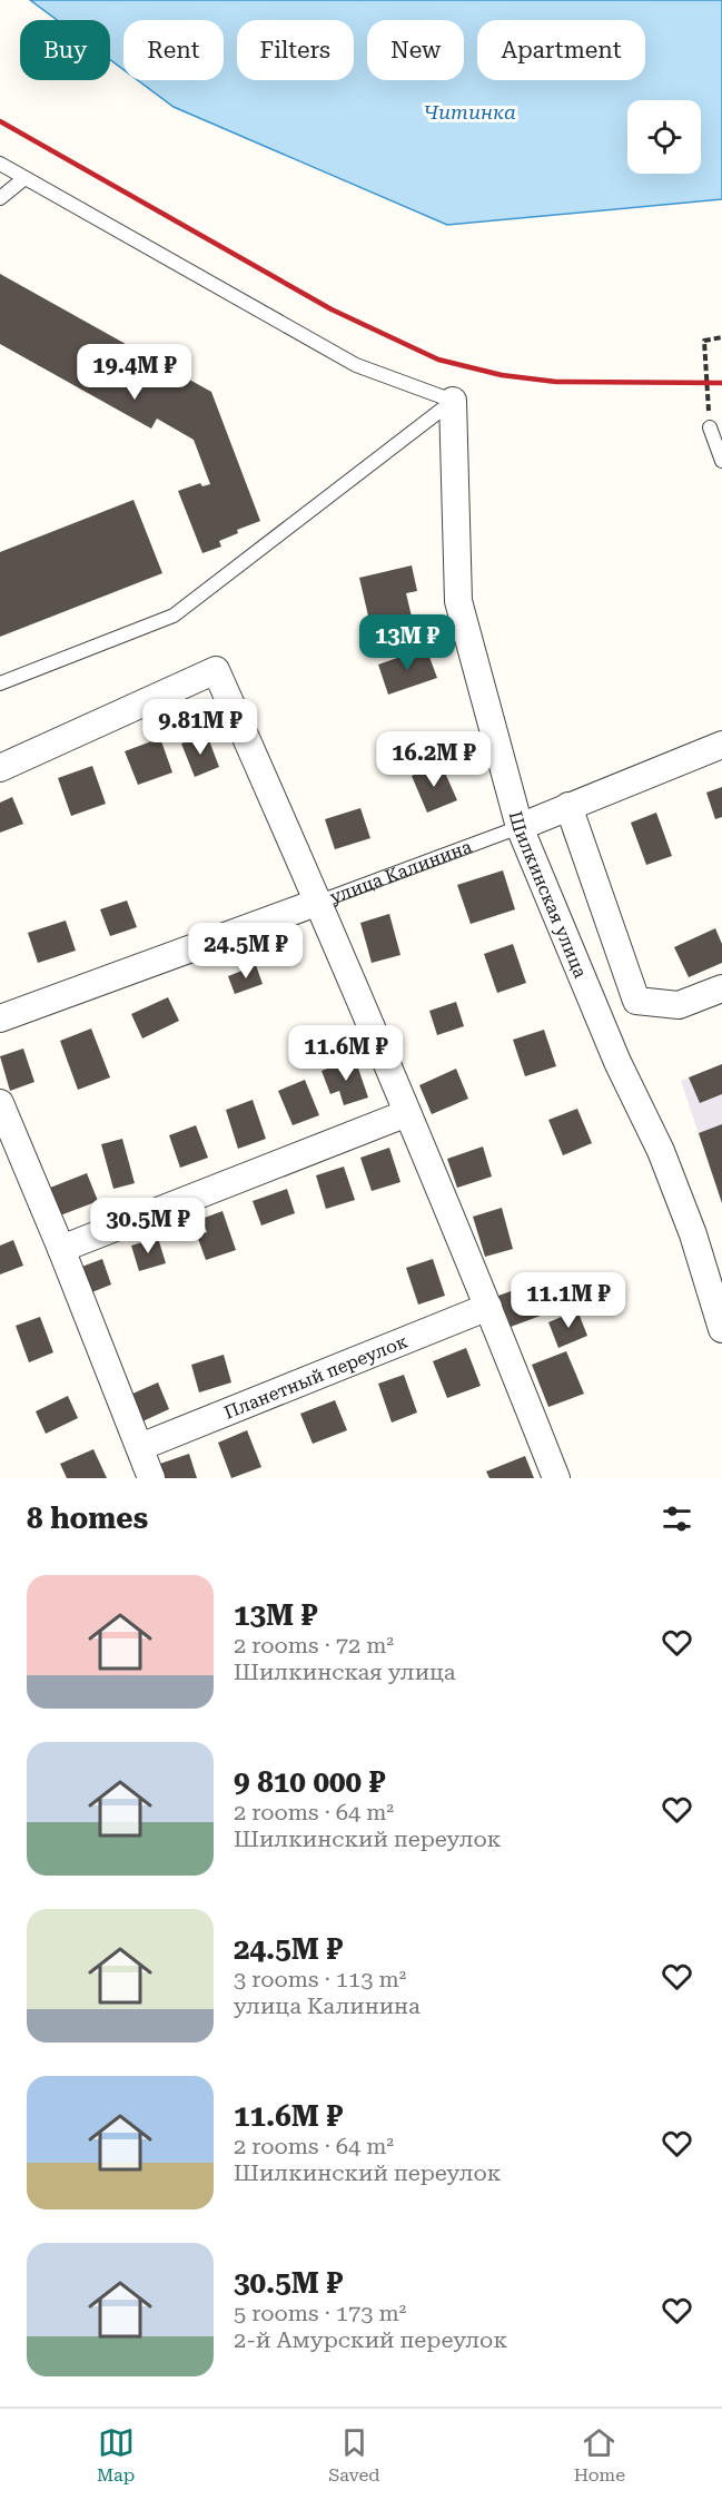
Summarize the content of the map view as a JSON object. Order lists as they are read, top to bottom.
{
  "streets": {
    "street": ["улица Калинина", "Шилкинская улица", "Планетный переулок"]
  },
  "crossings": [
    ["улица Калинина", "Шилкинская улица"]
  ],
  "water": ["Читинка"],
  "page": {
    "chip": [
      "Buy",
      "Rent",
      "Filters",
      "New",
      "Apartment"
    ],
    "price": [
      "19.4M ₽",
      "13M ₽",
      "9.81M ₽",
      "16.2M ₽",
      "24.5M ₽",
      "11.6M ₽",
      "30.5M ₽",
      "11.1M ₽"
    ],
    "heading": "8 homes",
    "list": [
      {
        "name": "13M ₽",
        "note": "2 rooms · 72 m² · Шилкинская улица"
      },
      {
        "name": "9 810 000 ₽",
        "note": "2 rooms · 64 m² · Шилкинский переулок"
      },
      {
        "name": "24.5M ₽",
        "note": "3 rooms · 113 m² · улица Калинина"
      },
      {
        "name": "11.6M ₽",
        "note": "2 rooms · 64 m² · Шилкинский переулок"
      },
      {
        "name": "30.5M ₽",
        "note": "5 rooms · 173 m² · 2-й Амурский переулок"
      }
    ],
    "tabs": ["Map", "Saved", "Home"]
  }
}
